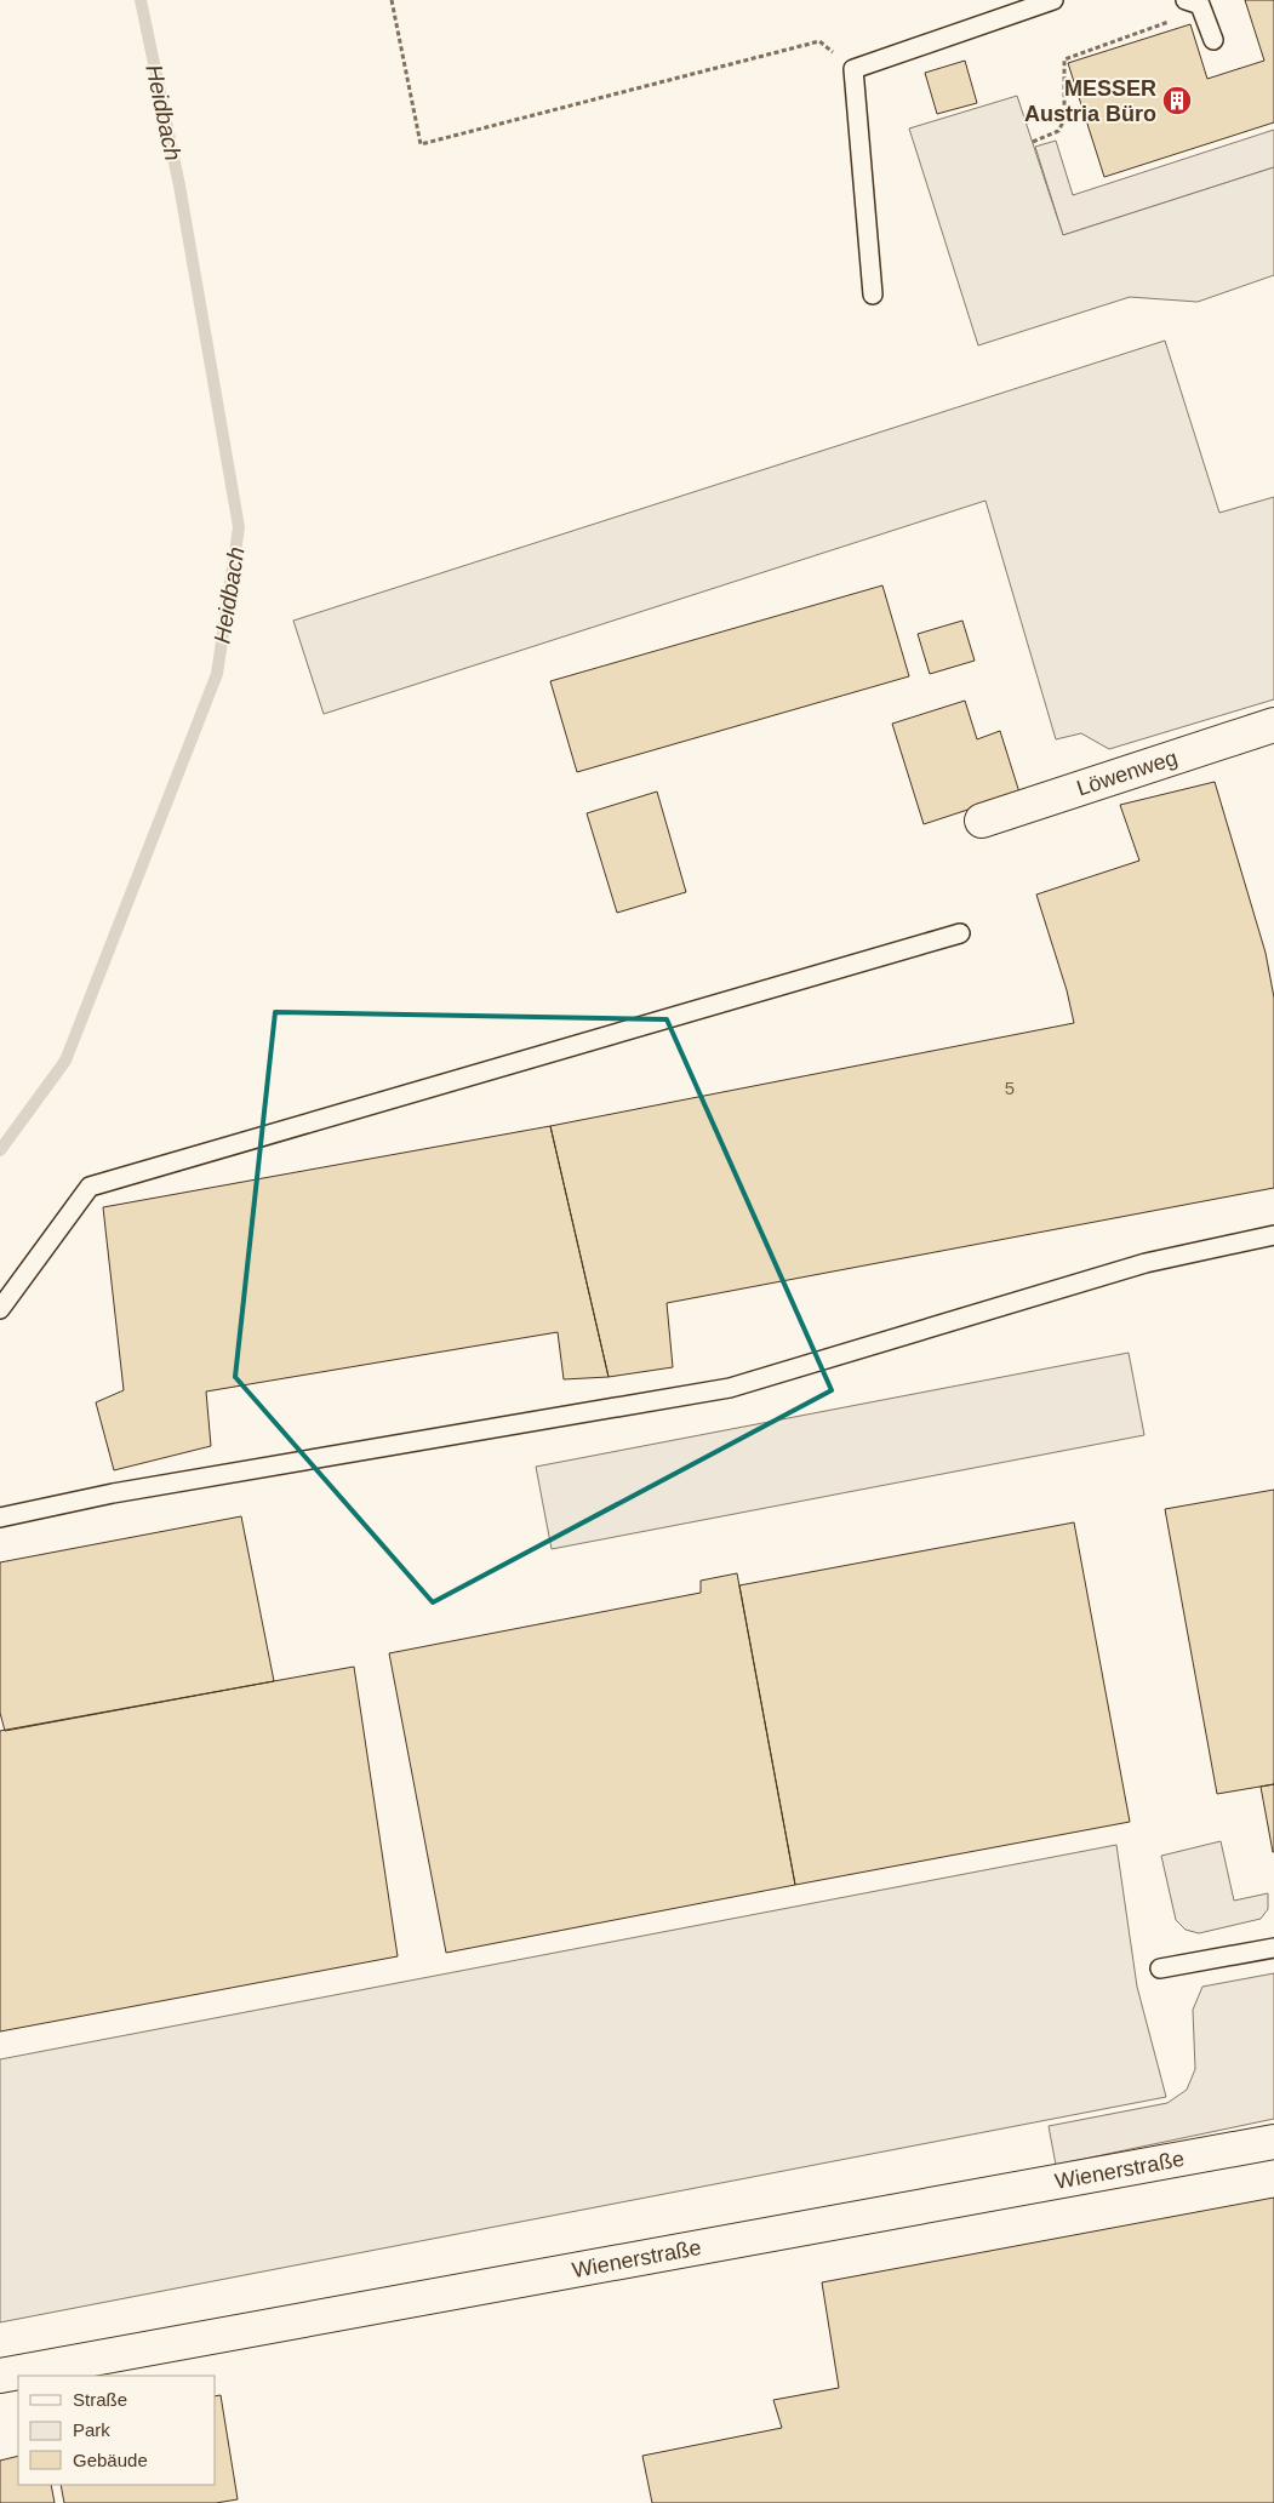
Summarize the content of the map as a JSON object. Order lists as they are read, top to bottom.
{
  "streets": {
    "street": ["Löwenweg", "Wienerstraße"]
  },
  "water": ["Heidbach"],
  "places": {
    "building": ["MESSER Austria Büro"]
  },
  "house_numbers": ["5"],
  "legend": ["Straße", "Park", "Gebäude"]
}
